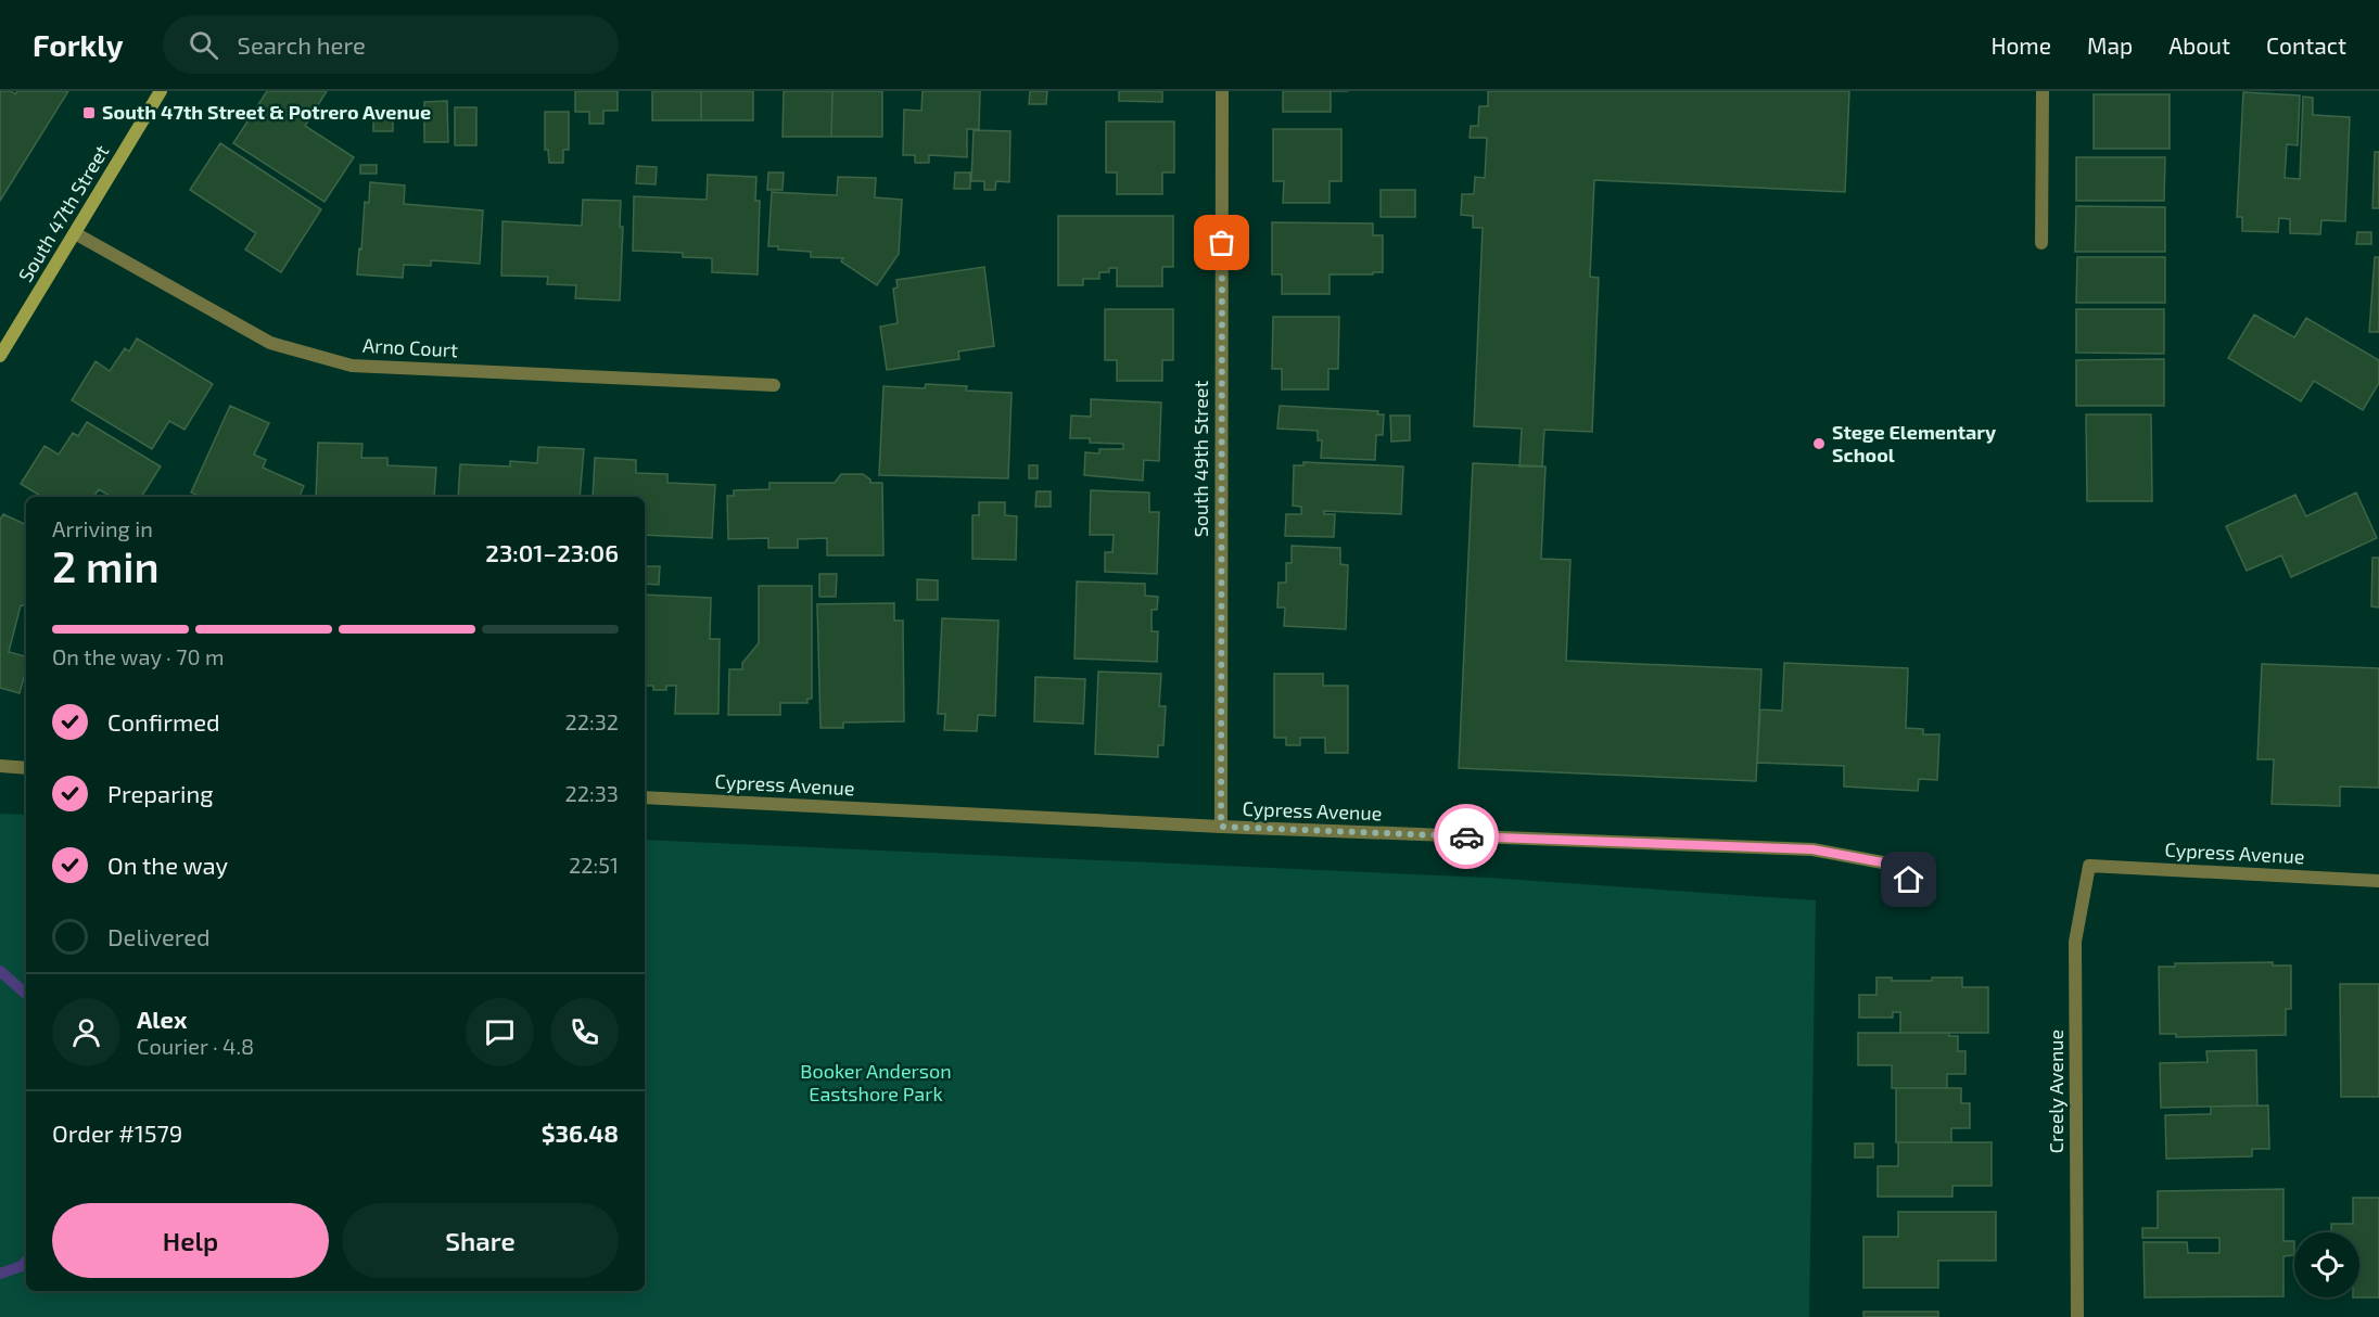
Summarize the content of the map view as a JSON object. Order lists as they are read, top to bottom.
{
  "streets": {
    "street": [
      "South 47th Street",
      "Arno Court",
      "South 49th Street",
      "Cypress Avenue",
      "Creely Avenue"
    ]
  },
  "crossings": [
    ["South 47th Street", "Arno Court"],
    ["South 49th Street", "Cypress Avenue"],
    ["Cypress Avenue", "Creely Avenue"]
  ],
  "parks": ["Booker Anderson Eastshore Park"],
  "places": {
    "transit": ["South 47th Street & Potrero Avenue"],
    "other": ["Stege Elementary School"]
  },
  "page": {
    "header": "Forkly",
    "search": "Search here",
    "nav": [
      "Home",
      "Map",
      "About",
      "Contact"
    ],
    "heading": ["2 min", "Arriving in", "23:01–23:06"],
    "panel": [
      "Alex",
      "Courier · 4.8",
      "Order #1579",
      "$36.48"
    ],
    "bar": "On the way · 70 m",
    "list": [
      ["Confirmed", "22:32"],
      ["Preparing", "22:33"],
      ["On the way", "22:51"],
      "Delivered"
    ],
    "buttons": ["Help", "Share"]
  }
}
